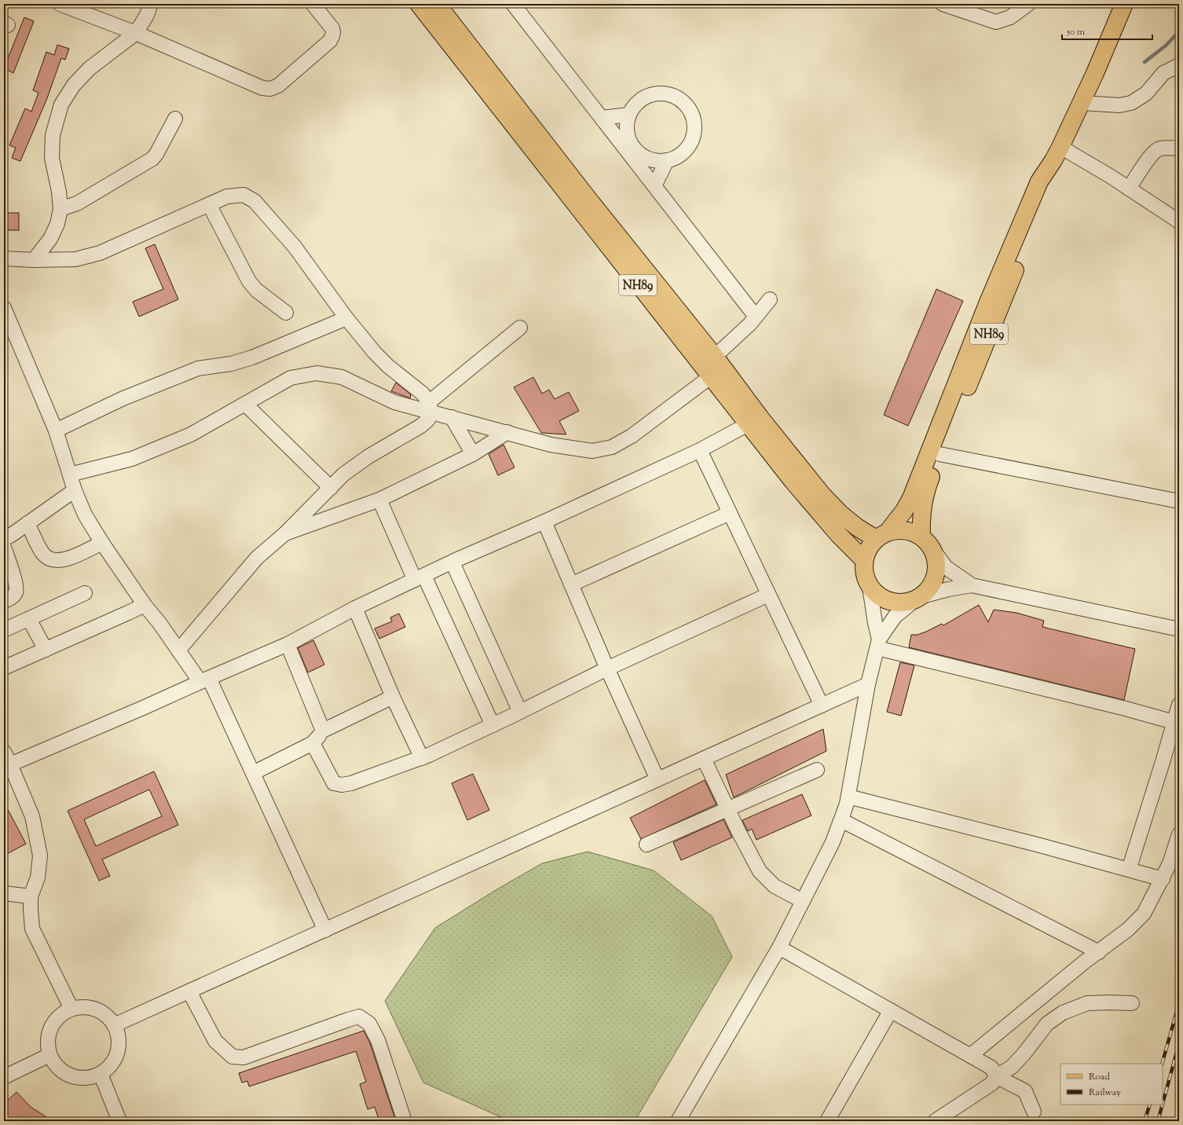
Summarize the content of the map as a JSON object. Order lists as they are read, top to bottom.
{
  "streets": {
    "main road": ["NH89"]
  },
  "legend": ["Road", "Railway"],
  "scale_bar": "50 m"
}
